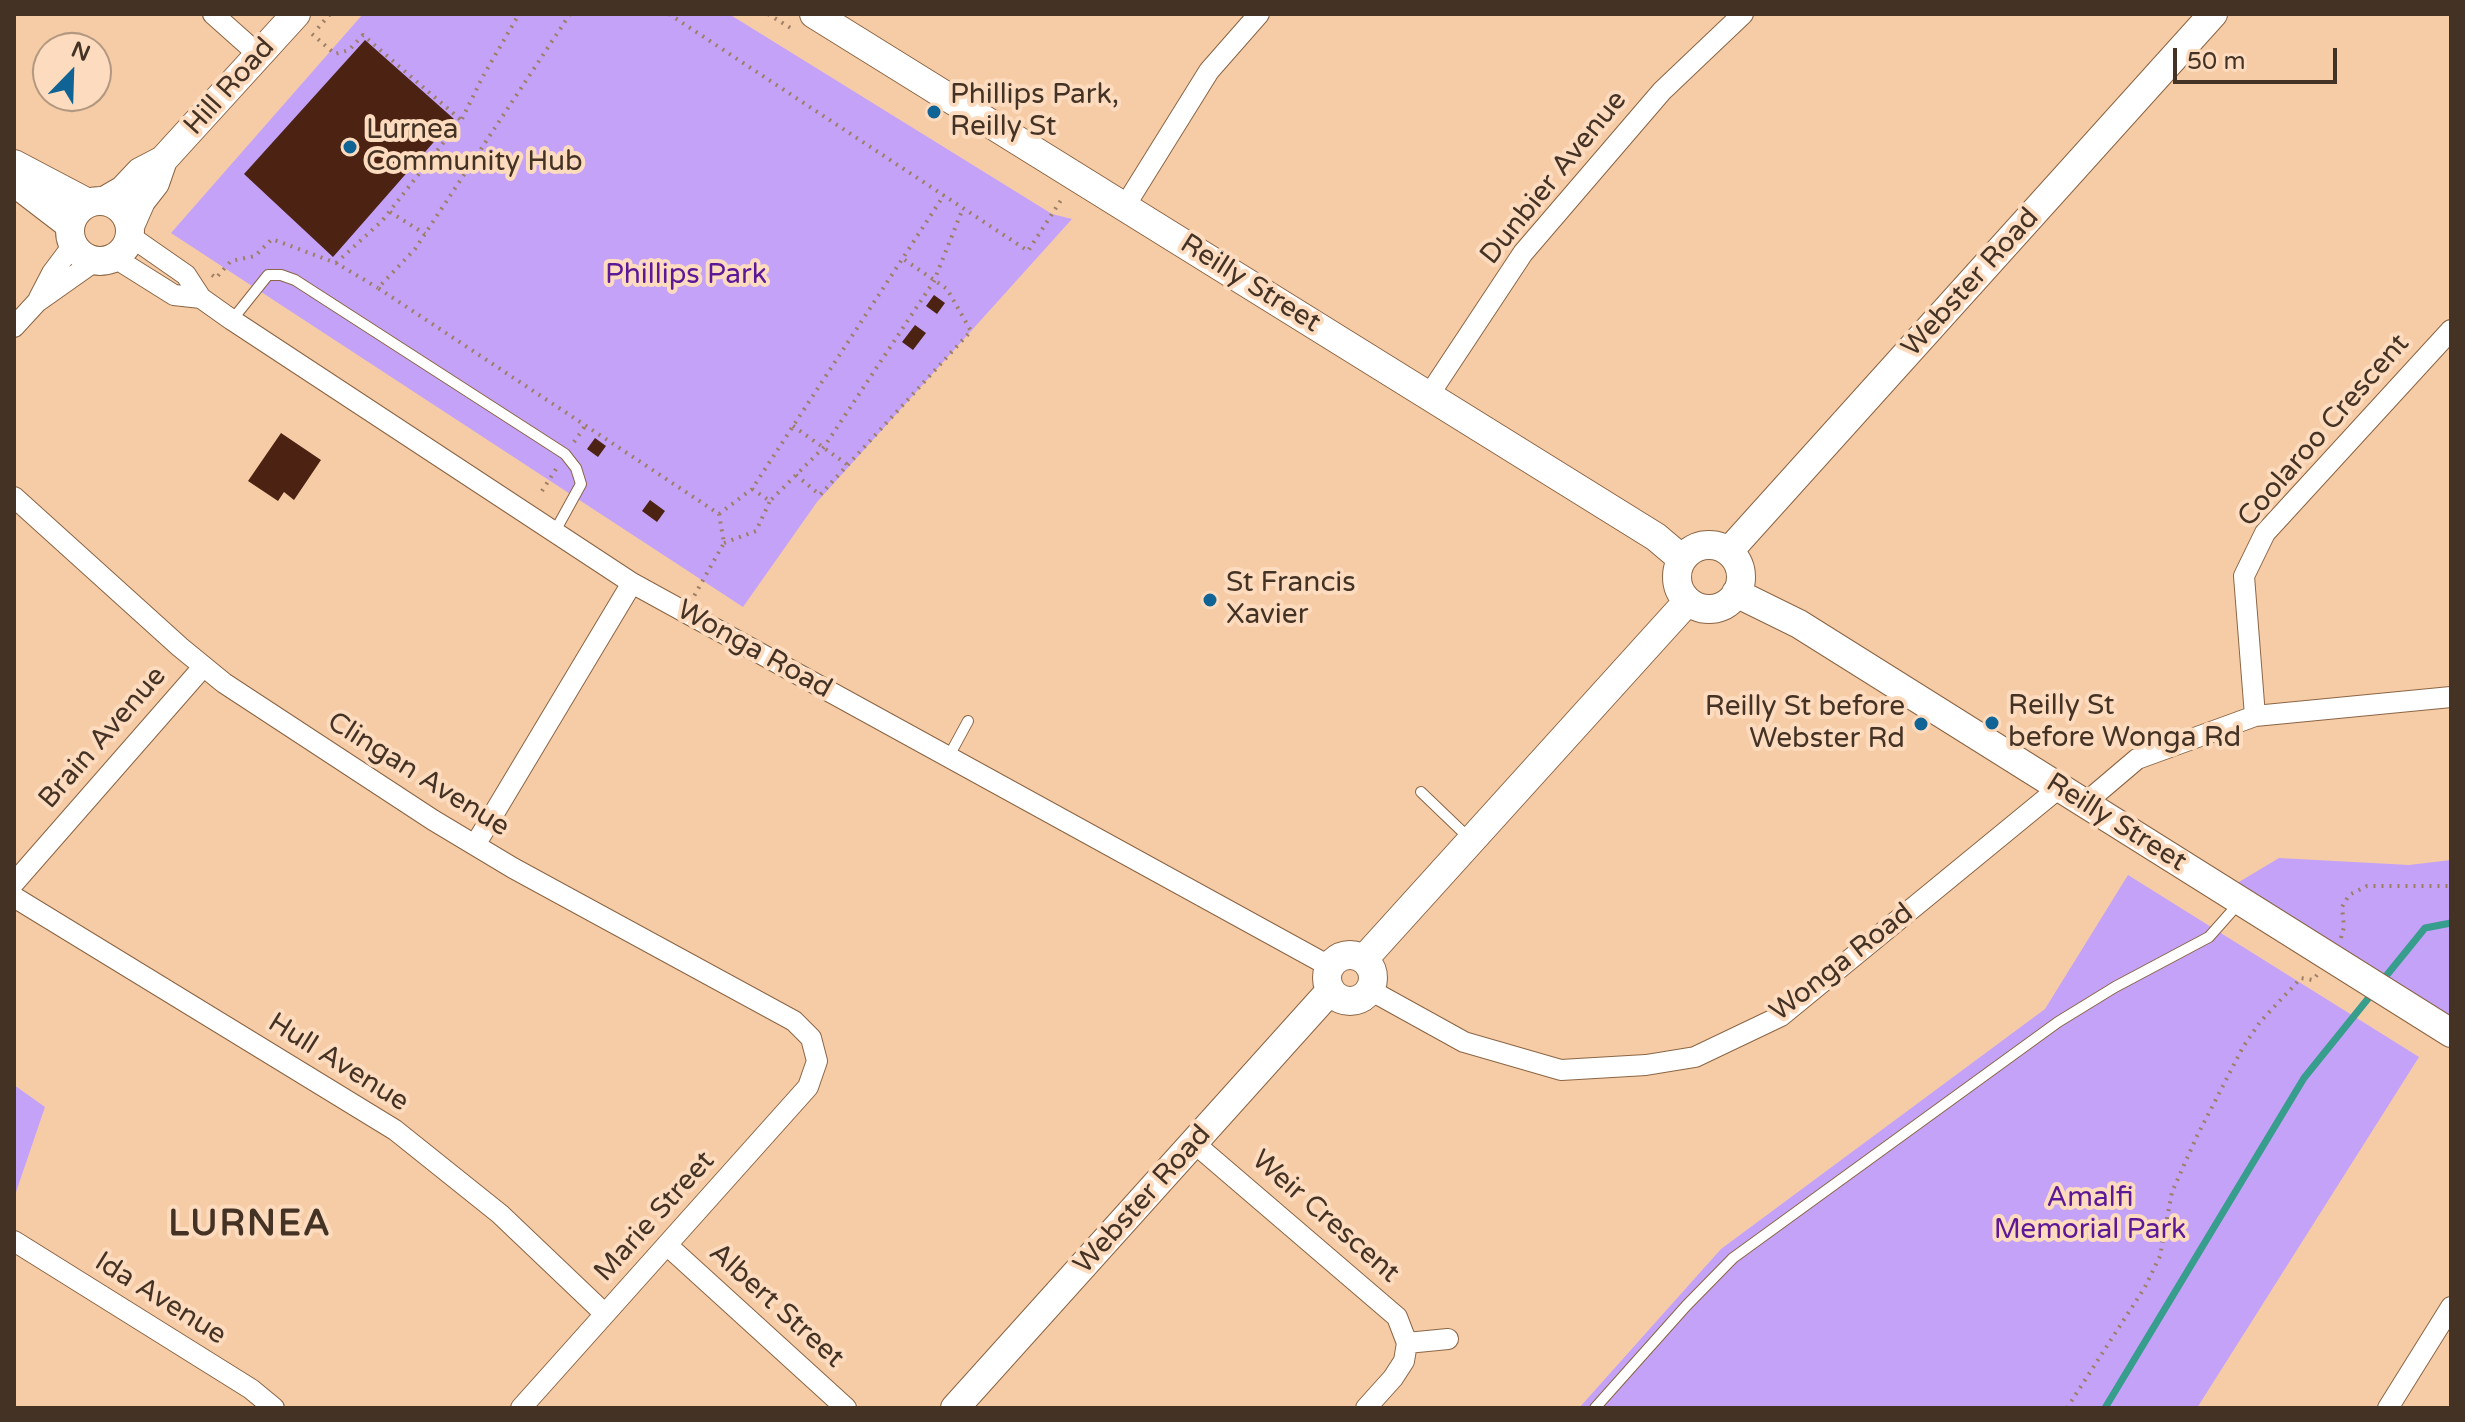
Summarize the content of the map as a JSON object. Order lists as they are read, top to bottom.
{
  "streets": {
    "street": [
      "Hill Road",
      "Dunbier Avenue",
      "Webster Road",
      "Reilly Street",
      "Coolaroo Crescent",
      "Wonga Road",
      "Brain Avenue",
      "Clingan Avenue",
      "Hull Avenue",
      "Marie Street",
      "Weir Crescent",
      "Ida Avenue",
      "Albert Street"
    ]
  },
  "crossings": [
    ["Hill Road", "Wonga Road"],
    ["Dunbier Avenue", "Reilly Street"],
    ["Webster Road", "Reilly Street"],
    ["Webster Road", "Wonga Road"],
    ["Webster Road", "Weir Crescent"],
    ["Reilly Street", "Wonga Road"],
    ["Brain Avenue", "Clingan Avenue"],
    ["Clingan Avenue", "Marie Street"],
    ["Hull Avenue", "Marie Street"],
    ["Marie Street", "Albert Street"]
  ],
  "districts": ["LURNEA"],
  "parks": ["Phillips Park", "Amalfi Memorial Park"],
  "places": [
    "Phillips Park, Reilly St",
    "Lurnea Community Hub",
    "St Francis Xavier",
    "Reilly St before Wonga Rd",
    "Reilly St before Webster Rd"
  ],
  "scale_bar": "50 m",
  "north": "top right"
}
